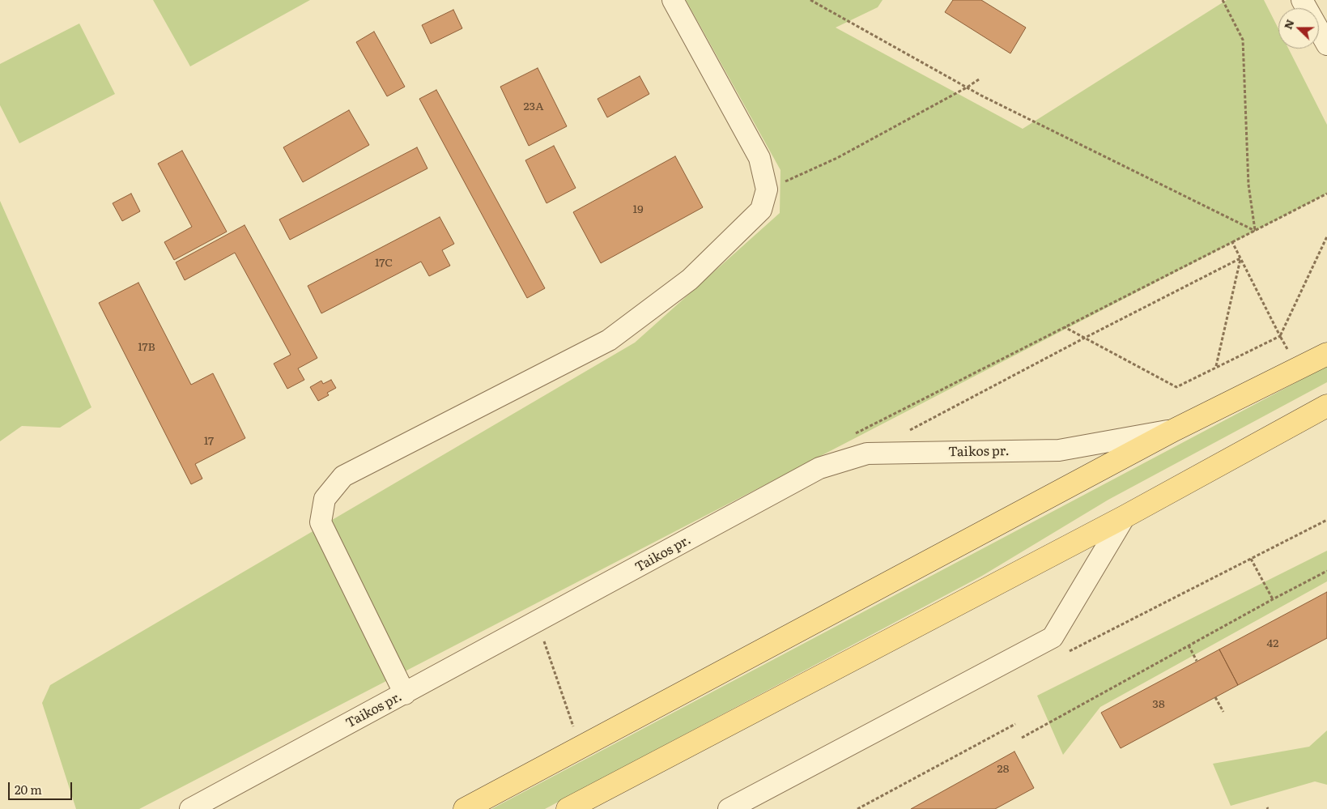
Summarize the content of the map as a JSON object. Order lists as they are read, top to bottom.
{
  "streets": {
    "main road": ["Taikos pr."]
  },
  "house_numbers": [
    "23A",
    "19",
    "17C",
    "17B",
    "17",
    "42",
    "38",
    "28"
  ],
  "scale_bar": "20 m",
  "north": "left"
}
